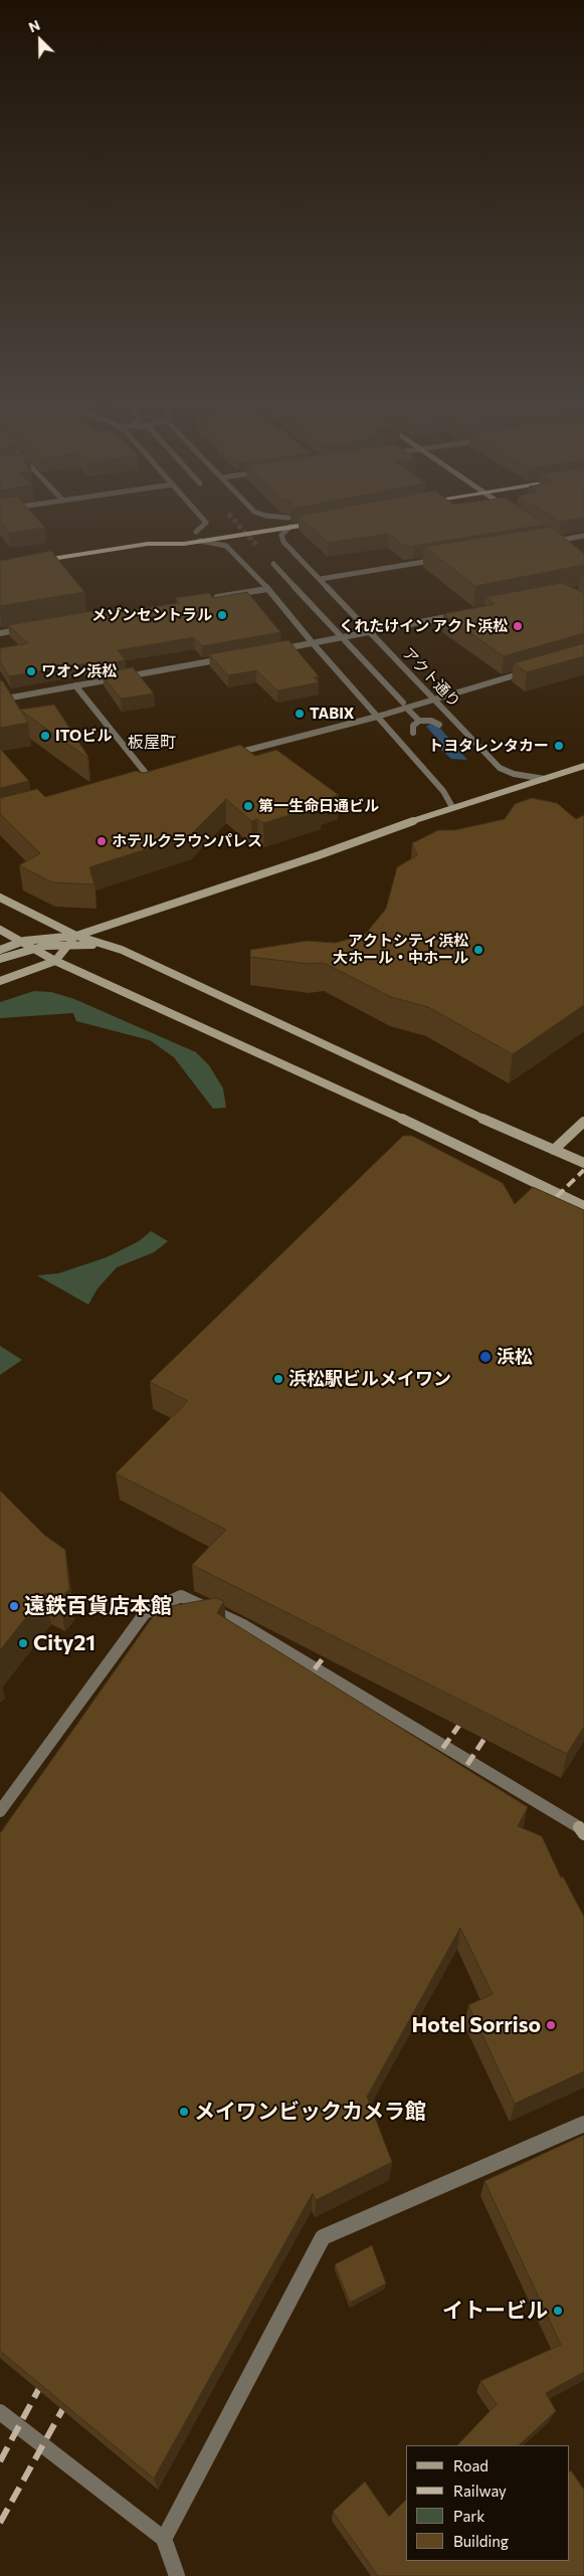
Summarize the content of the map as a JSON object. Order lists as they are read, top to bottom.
{
  "streets": {
    "street": ["アクト通り"]
  },
  "districts": ["板屋町"],
  "places": [
    "メゾンセントラル",
    "くれたけイン アクト浜松",
    "ワオン浜松",
    "TABIX",
    "ITOビル",
    "トヨタレンタカー",
    "第一生命日通ビル",
    "ホテルクラウンパレス",
    "アクトシティ浜松 大ホール・中ホール",
    "浜松",
    "浜松駅ビルメイワン",
    "遠鉄百貨店本館",
    "City21",
    "Hotel Sorriso",
    "メイワンビックカメラ館",
    "イトービル"
  ],
  "legend": [
    "Road",
    "Railway",
    "Park",
    "Building"
  ],
  "north": "top left"
}
